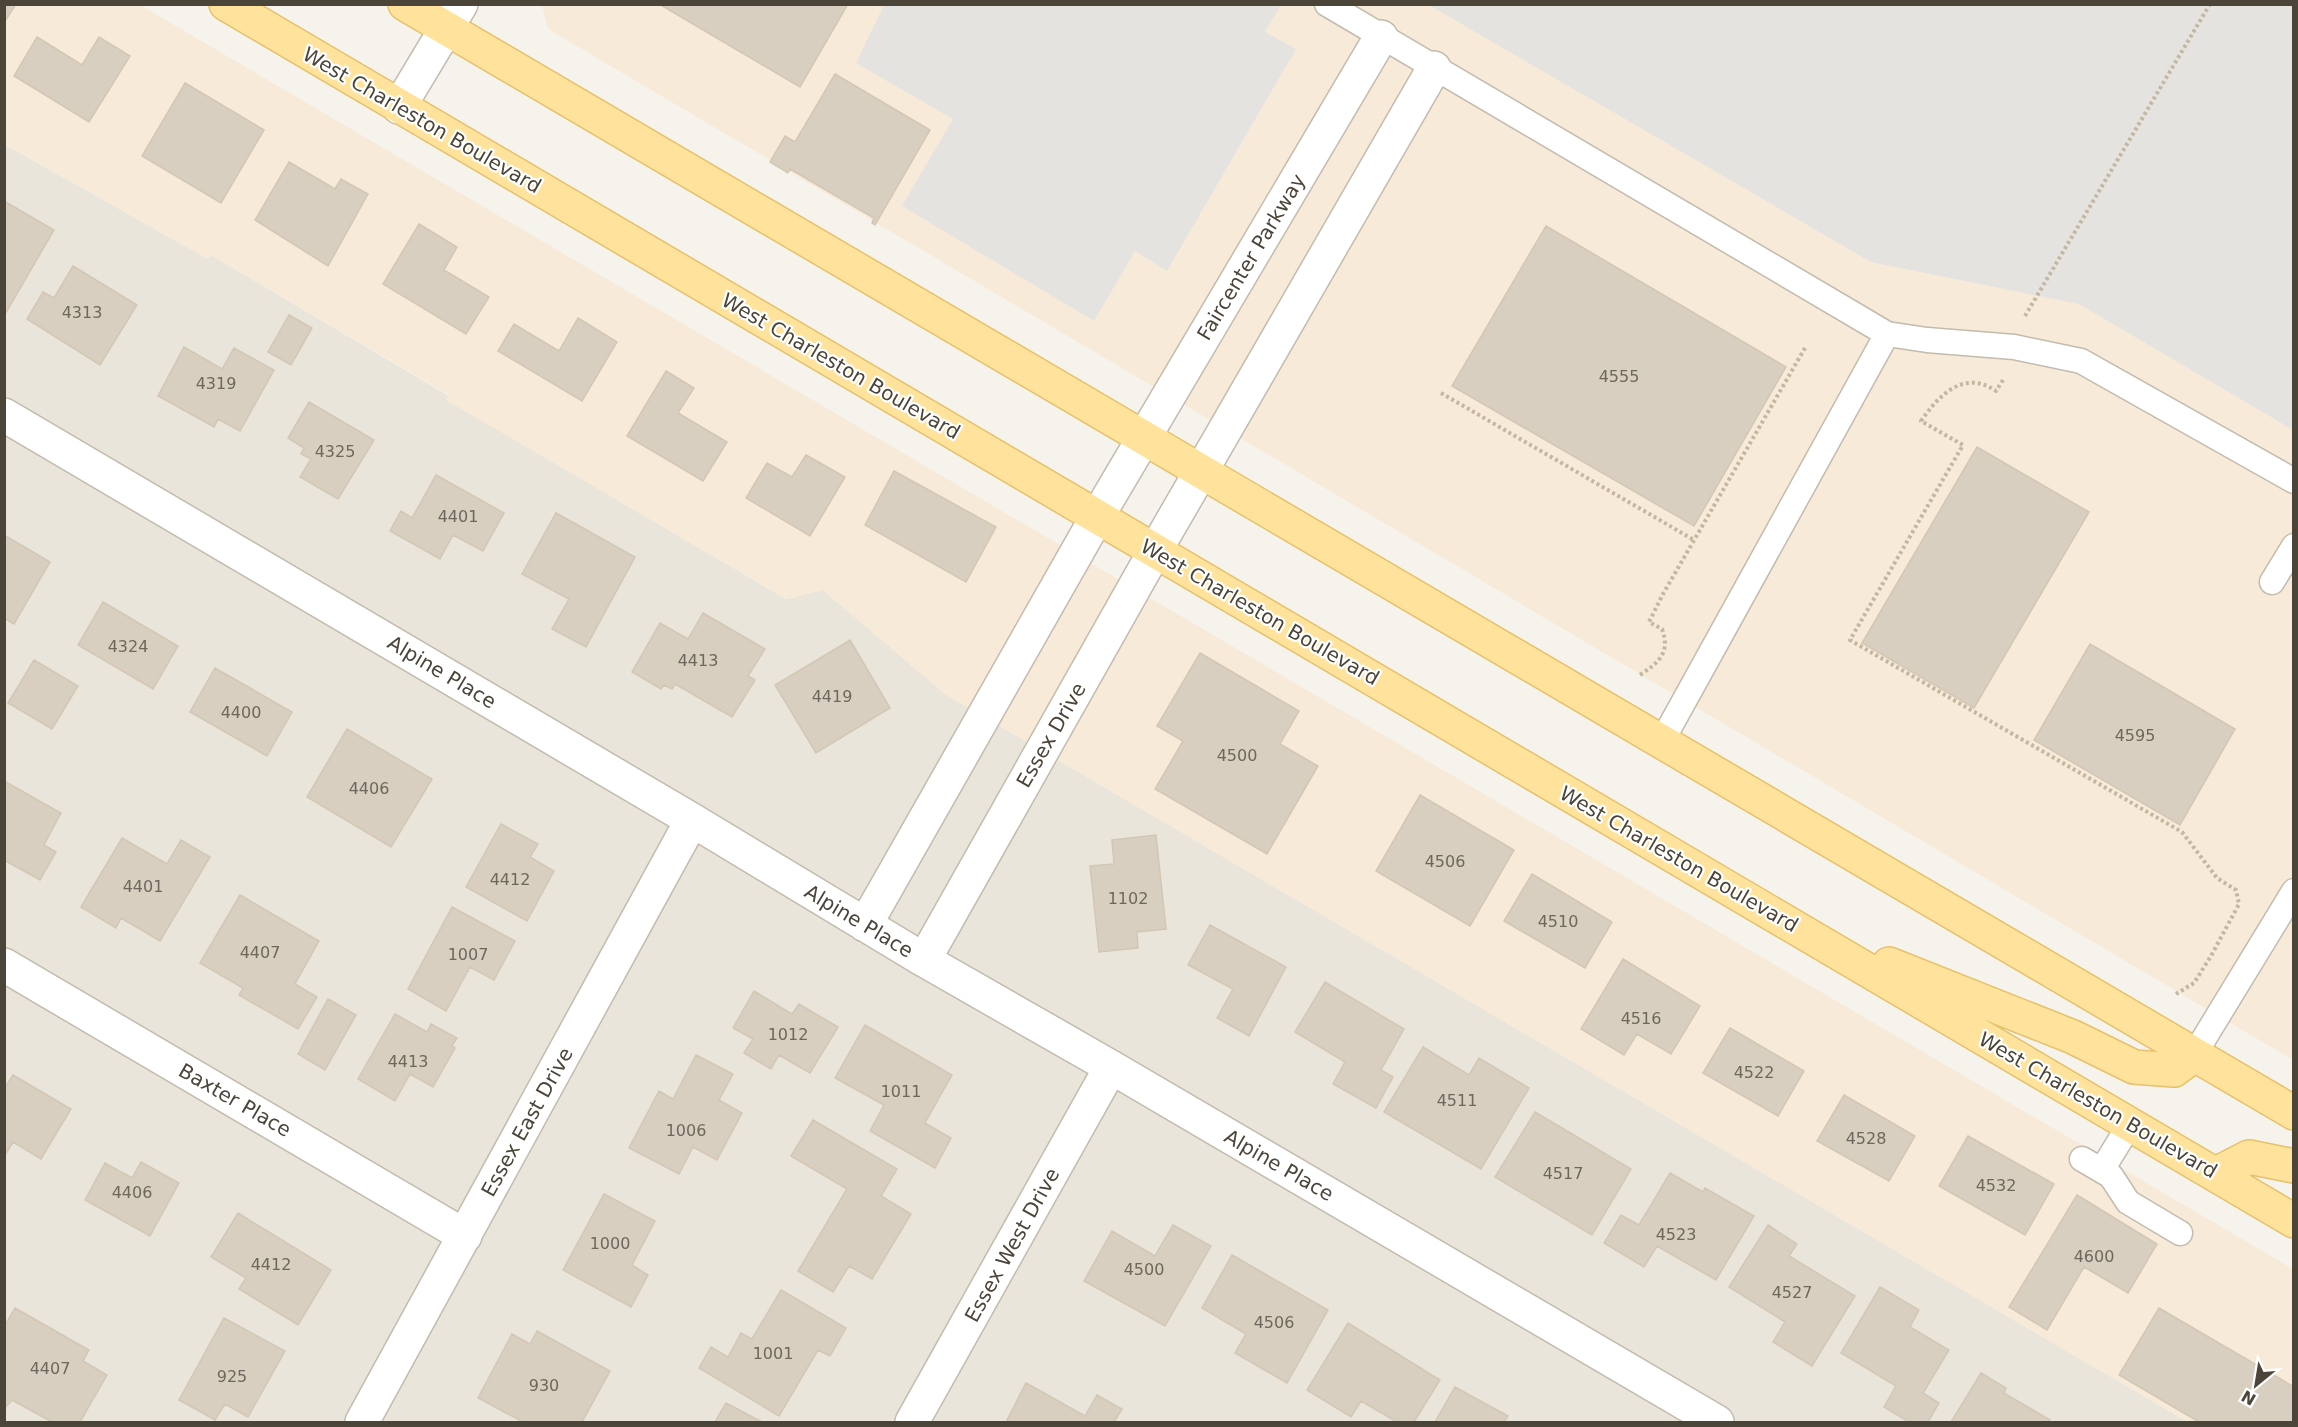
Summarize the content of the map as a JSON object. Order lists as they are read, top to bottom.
{
  "streets": {
    "main road": ["West Charleston Boulevard"],
    "street": [
      "Faircenter Parkway",
      "Alpine Place",
      "Essex Drive",
      "Baxter Place",
      "Essex East Drive",
      "Essex West Drive"
    ]
  },
  "crossings": [
    ["West Charleston Boulevard", "Faircenter Parkway"],
    ["West Charleston Boulevard", "Essex Drive"],
    ["Alpine Place", "Essex Drive"],
    ["Alpine Place", "Essex East Drive"],
    ["Alpine Place", "Essex West Drive"],
    ["Baxter Place", "Essex East Drive"]
  ],
  "house_numbers": [
    "4313",
    "4555",
    "4319",
    "4325",
    "4401",
    "4324",
    "4413",
    "4419",
    "4400",
    "4595",
    "4500",
    "4406",
    "4506",
    "4412",
    "4401",
    "1102",
    "4510",
    "4407",
    "1007",
    "4516",
    "1012",
    "4413",
    "4522",
    "1011",
    "4511",
    "1006",
    "4528",
    "4517",
    "4532",
    "4406",
    "4523",
    "1000",
    "4600",
    "4412",
    "4500",
    "4527",
    "4506",
    "1001",
    "4407",
    "925",
    "930"
  ],
  "north": "bottom left"
}
